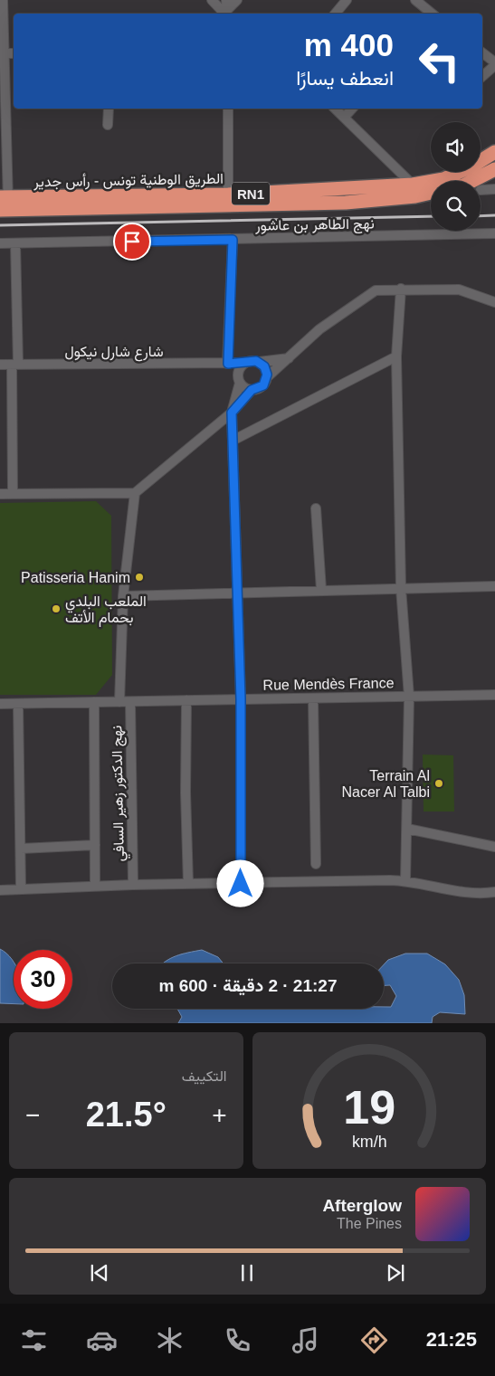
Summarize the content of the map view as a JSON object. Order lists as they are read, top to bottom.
{
  "streets": {
    "highway": ["الطريق الوطنية تونس - رأس جدير", "RN1"],
    "street": [
      "نهج الطاهر بن عاشور",
      "شارع شارل نيكول",
      "Rue Mendès France",
      "نهج الدكتور زهير السافي"
    ]
  },
  "crossings": [
    ["Rue Mendès France", "نهج الدكتور زهير السافي"]
  ],
  "places": ["Patisseria Hanim", "الملعب البلدي بحمام الأتف", "Terrain Al Nacer Al Talbi"],
  "page": {
    "turn": ["400 m", "انعطف يسارًا"],
    "limit": "30",
    "trip": "21:27 · 2 دقيقة · 600 m",
    "tile": "التكييف",
    "heat": ["−", "21.5°", "+"],
    "song": ["Afterglow", "The Pines"],
    "tabs": "21:25",
    "gauge": ["19", "km/h"]
  }
}
